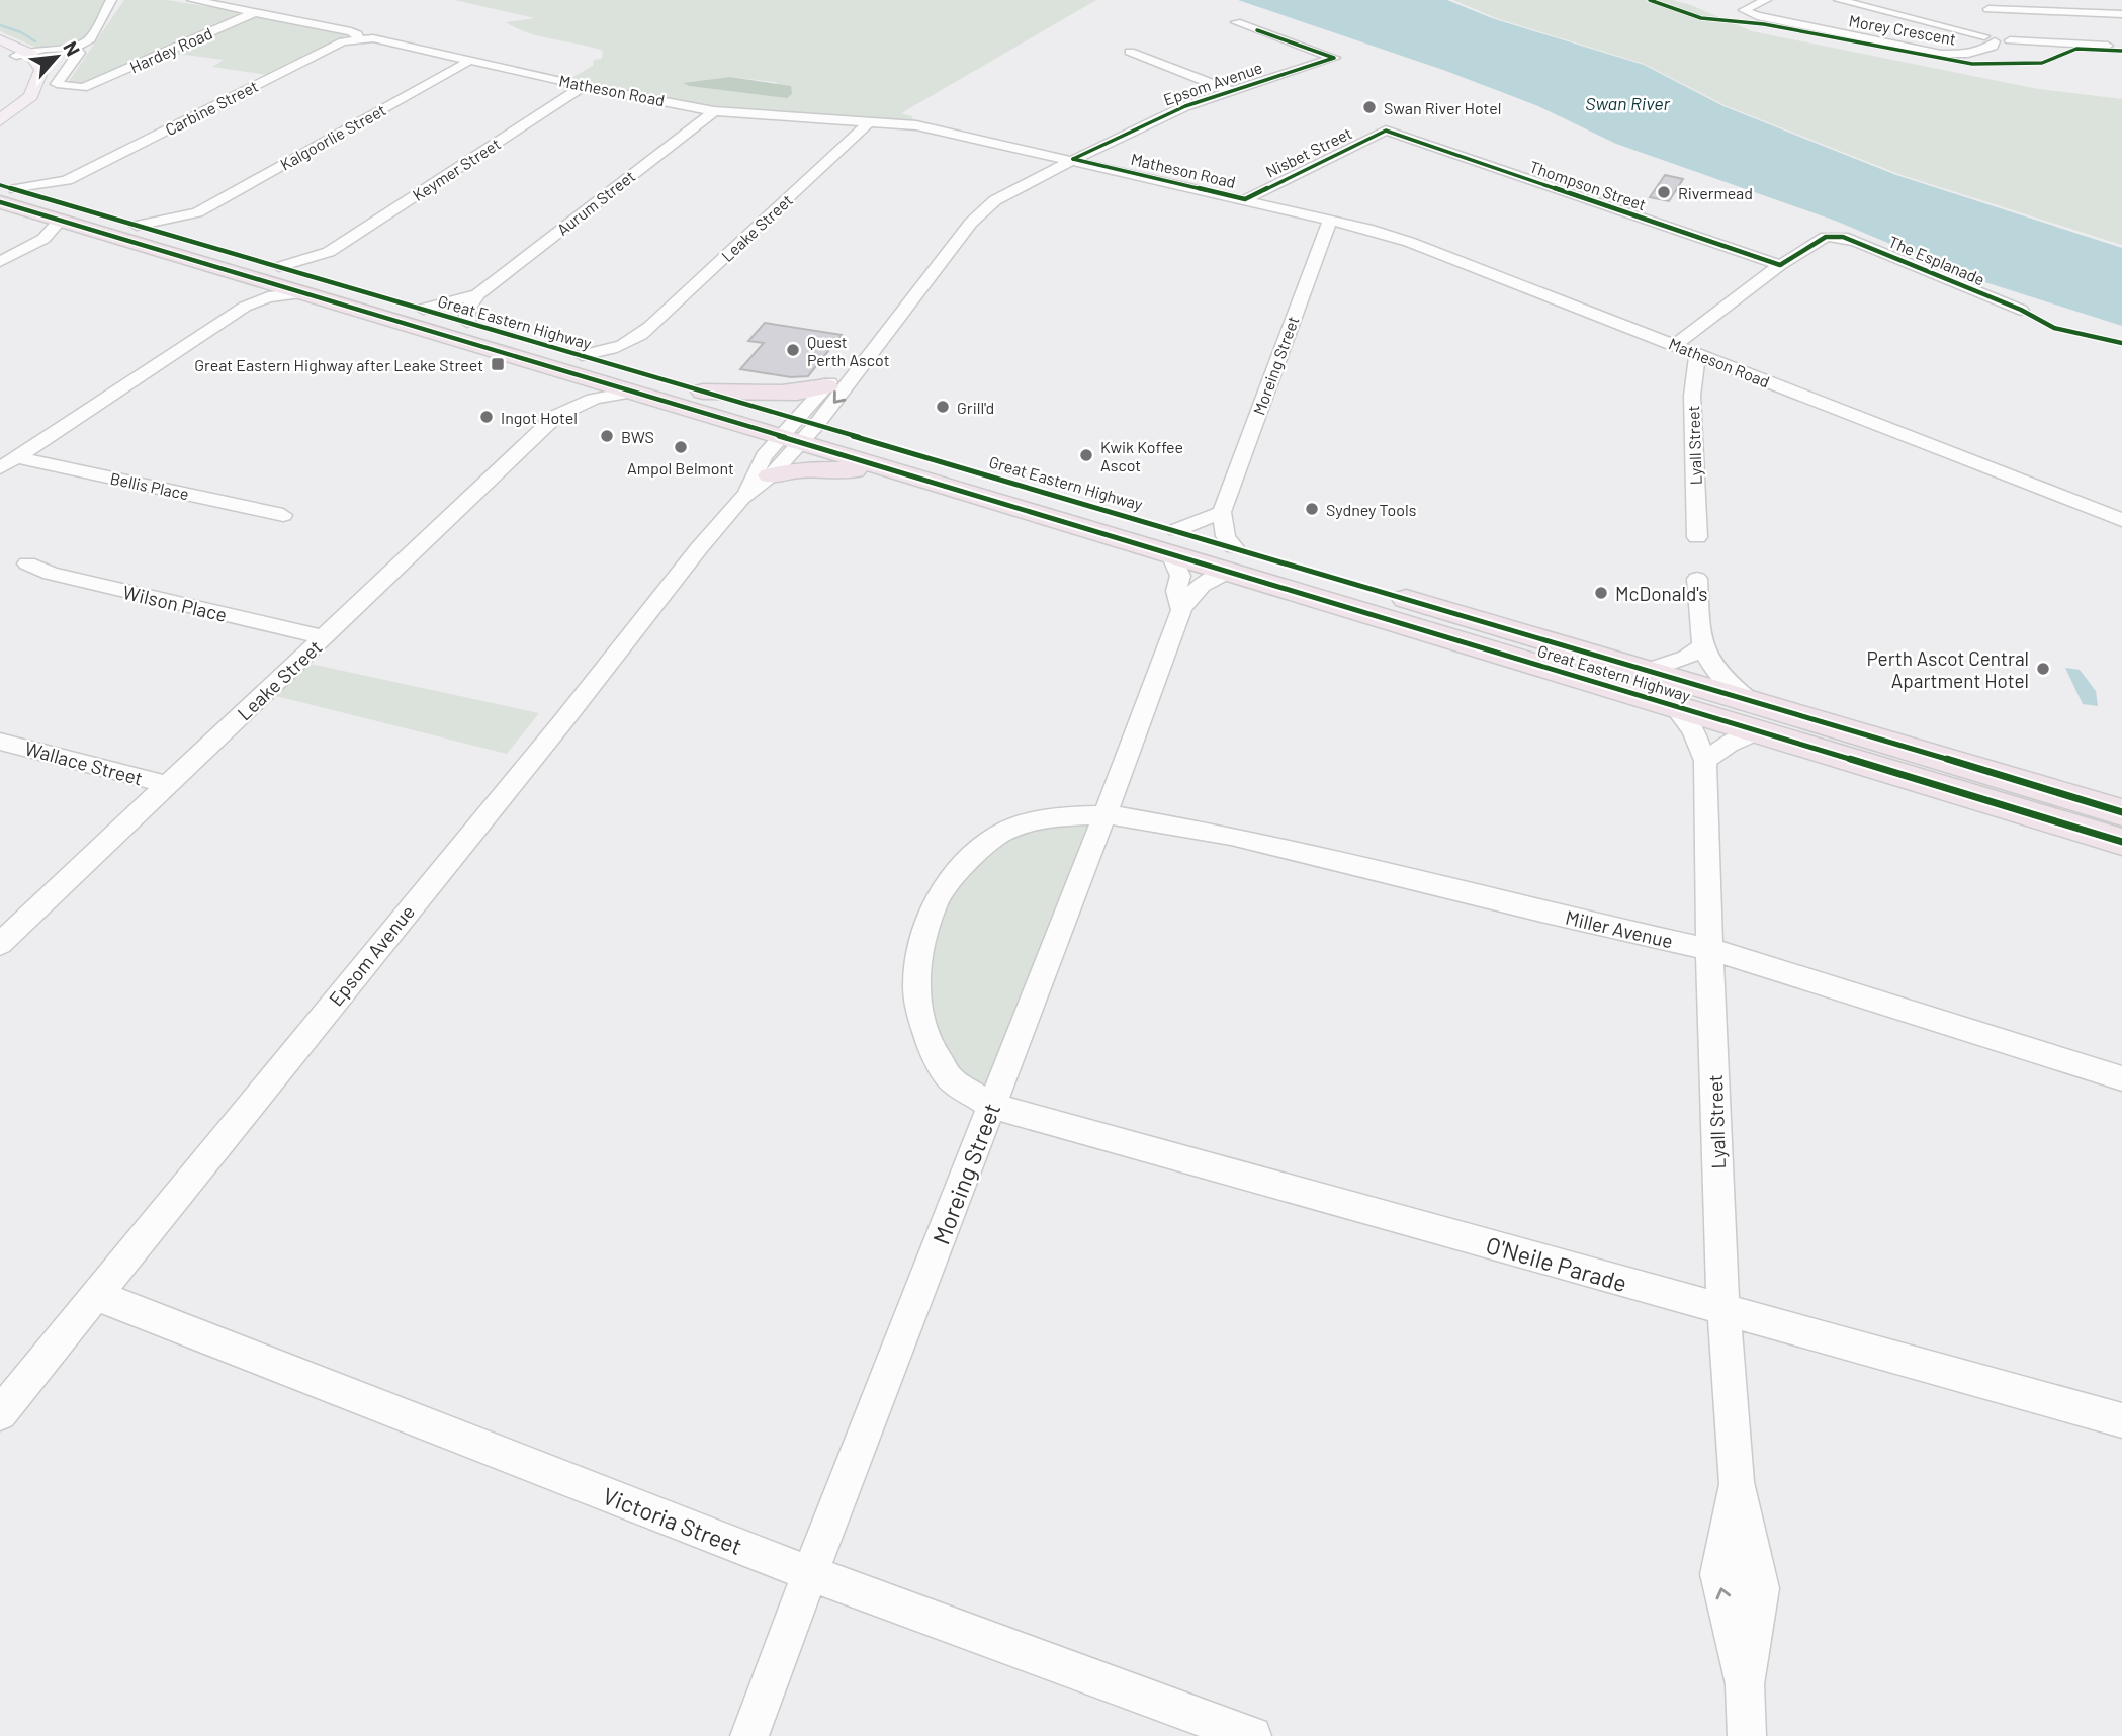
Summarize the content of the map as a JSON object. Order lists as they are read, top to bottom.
{
  "streets": {
    "highway": ["Great Eastern Highway"],
    "street": [
      "Morey Crescent",
      "Hardey Road",
      "Epsom Avenue",
      "Matheson Road",
      "Carbine Street",
      "Kalgoorlie Street",
      "Nisbet Street",
      "Keymer Street",
      "Thompson Street",
      "Aurum Street",
      "Leake Street",
      "The Esplanade",
      "Moreing Street",
      "Lyall Street",
      "Bellis Place",
      "Wilson Place",
      "Wallace Street",
      "Miller Avenue",
      "O'Neile Parade",
      "Victoria Street"
    ]
  },
  "crossings": [
    ["Hardey Road", "Matheson Road"],
    ["Epsom Avenue", "Matheson Road"],
    ["Epsom Avenue", "Great Eastern Highway"],
    ["Epsom Avenue", "Victoria Street"],
    ["Matheson Road", "Carbine Street"],
    ["Matheson Road", "Kalgoorlie Street"],
    ["Matheson Road", "Nisbet Street"],
    ["Matheson Road", "Keymer Street"],
    ["Matheson Road", "Aurum Street"],
    ["Matheson Road", "Leake Street"],
    ["Matheson Road", "Moreing Street"],
    ["Matheson Road", "Lyall Street"],
    ["Carbine Street", "Great Eastern Highway"],
    ["Kalgoorlie Street", "Great Eastern Highway"],
    ["Nisbet Street", "Thompson Street"],
    ["Keymer Street", "Great Eastern Highway"],
    ["Thompson Street", "The Esplanade"],
    ["Aurum Street", "Great Eastern Highway"],
    ["Leake Street", "Great Eastern Highway"],
    ["Leake Street", "Wilson Place"],
    ["Leake Street", "Wallace Street"],
    ["Great Eastern Highway", "Moreing Street"],
    ["Great Eastern Highway", "Lyall Street"],
    ["Moreing Street", "Miller Avenue"],
    ["Moreing Street", "O'Neile Parade"],
    ["Moreing Street", "Victoria Street"],
    ["Lyall Street", "Miller Avenue"],
    ["Lyall Street", "O'Neile Parade"],
    ["Miller Avenue", "O'Neile Parade"]
  ],
  "water": ["Swan River"],
  "places": {
    "other": [
      "Swan River Hotel",
      "Rivermead",
      "Quest Perth Ascot",
      "Grill'd",
      "Ingot Hotel",
      "BWS",
      "Ampol Belmont",
      "Kwik Koffee Ascot",
      "Sydney Tools",
      "McDonald's",
      "Perth Ascot Central Apartment Hotel"
    ],
    "transit": ["Great Eastern Highway after Leake Street"]
  },
  "north": "top right"
}
